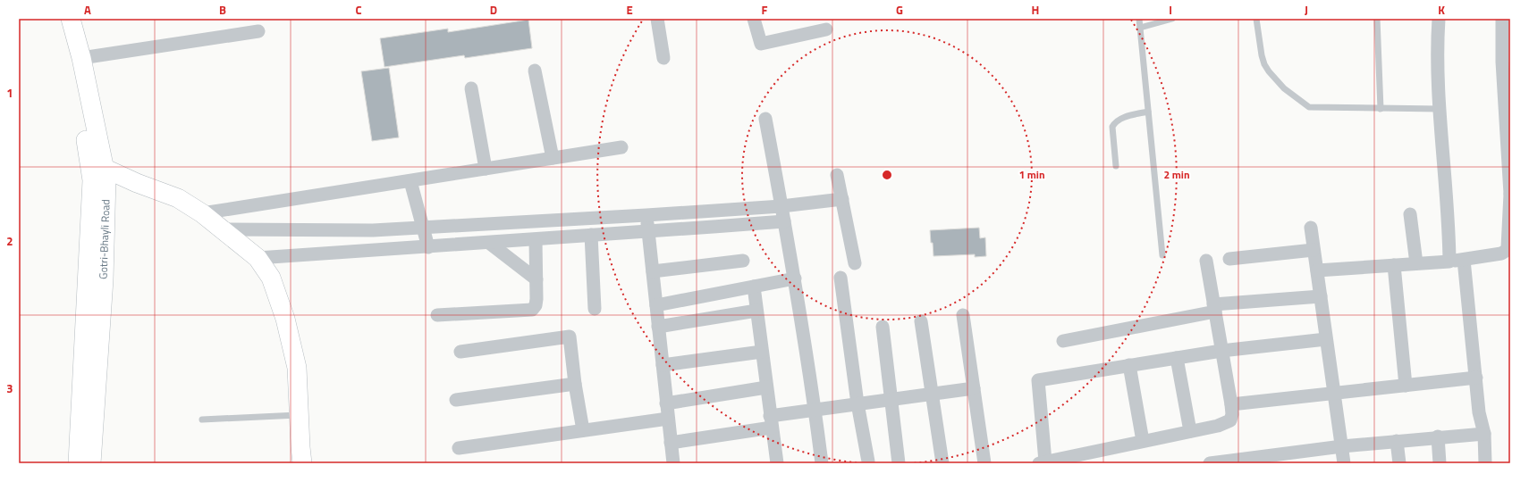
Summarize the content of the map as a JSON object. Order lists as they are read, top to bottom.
{
  "streets": {
    "street": ["Gotri-Bhayli Road"]
  },
  "grid": {
    "columns": [
      "A",
      "B",
      "C",
      "D",
      "E",
      "F",
      "G",
      "H",
      "I",
      "J",
      "K"
    ],
    "rows": ["1", "2", "3"]
  },
  "rings": ["1 min", "2 min"]
}
